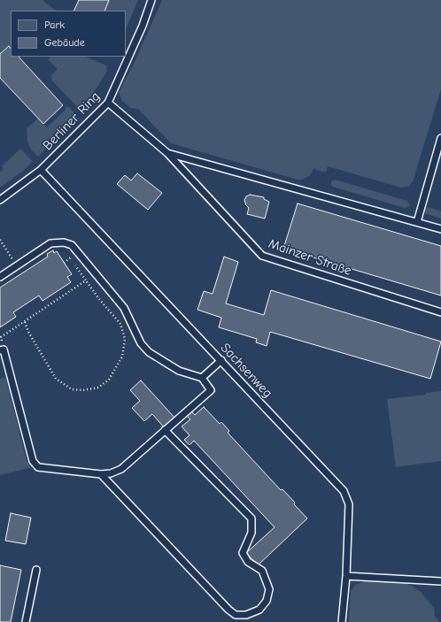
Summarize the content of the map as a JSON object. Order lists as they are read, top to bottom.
{
  "streets": {
    "lane": ["Berliner Ring", "Mainzer Straße", "Sachsenweg"]
  },
  "crossings": [
    ["Berliner Ring", "Mainzer Straße"],
    ["Berliner Ring", "Sachsenweg"]
  ],
  "legend": ["Park", "Gebäude"]
}
